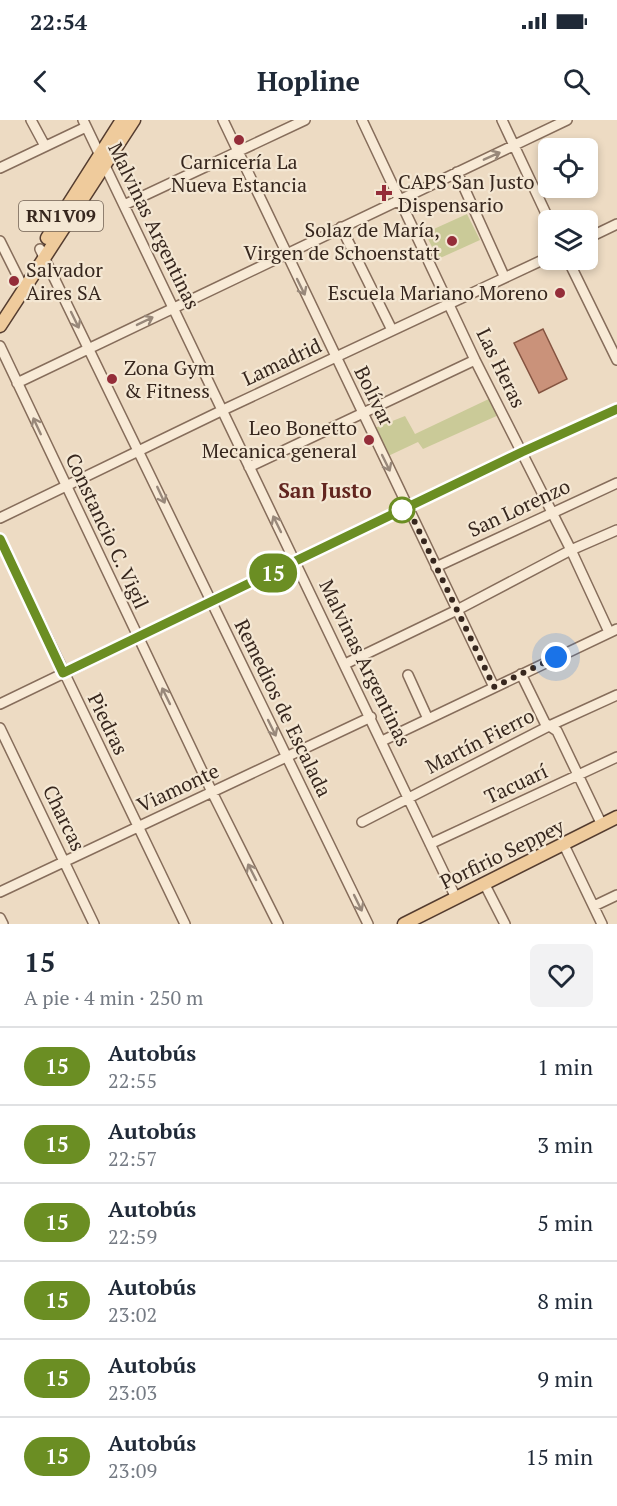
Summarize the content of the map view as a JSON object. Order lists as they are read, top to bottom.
{
  "streets": {
    "main road": ["RN1V09", "Porfirio Seppey"],
    "street": [
      "Malvinas Argentinas",
      "Lamadrid",
      "Las Heras",
      "Bolívar",
      "San Lorenzo",
      "Constancio C. Vigil",
      "Remedios de Escalada",
      "Piedras",
      "Martín Fierro",
      "Tacuarí",
      "Viamonte",
      "Charcas"
    ]
  },
  "crossings": [
    ["RN1V09", "Malvinas Argentinas"],
    ["RN1V09", "Remedios de Escalada"],
    ["Malvinas Argentinas", "Lamadrid"],
    ["Malvinas Argentinas", "Martín Fierro"],
    ["Malvinas Argentinas", "Tacuarí"],
    ["Malvinas Argentinas", "Viamonte"],
    ["Malvinas Argentinas", "Porfirio Seppey"],
    ["Lamadrid", "Las Heras"],
    ["Lamadrid", "Bolívar"],
    ["Lamadrid", "Constancio C. Vigil"],
    ["Lamadrid", "Remedios de Escalada"],
    ["Las Heras", "San Lorenzo"],
    ["Bolívar", "San Lorenzo"],
    ["Constancio C. Vigil", "Viamonte"],
    ["Remedios de Escalada", "Viamonte"],
    ["Piedras", "Viamonte"],
    ["Viamonte", "Charcas"]
  ],
  "one_way": ["Constancio C. Vigil", "Remedios de Escalada"],
  "districts": ["San Justo"],
  "places": {
    "other": [
      "Carnicería La Nueva Estancia",
      "Solaz de María, Virgen de Schoenstatt",
      "Salvador Aires SA",
      "Escuela Mariano Moreno",
      "Zona Gym & Fitness",
      "Leo Bonetto Mecanica general"
    ],
    "health": ["CAPS San Justo Dispensario"]
  },
  "lines": ["bus line 15"],
  "page": {
    "status": "22:54",
    "header": "Hopline",
    "on_map": "15",
    "heading": ["15", "A pie · 4 min · 250 m"],
    "list": [
      {
        "mark": "15",
        "name": "Autobús",
        "note": "22:55",
        "value": "1 min"
      },
      {
        "mark": "15",
        "name": "Autobús",
        "note": "22:57",
        "value": "3 min"
      },
      {
        "mark": "15",
        "name": "Autobús",
        "note": "22:59",
        "value": "5 min"
      },
      {
        "mark": "15",
        "name": "Autobús",
        "note": "23:02",
        "value": "8 min"
      },
      {
        "mark": "15",
        "name": "Autobús",
        "note": "23:03",
        "value": "9 min"
      },
      {
        "mark": "15",
        "name": "Autobús",
        "note": "23:09",
        "value": "15 min"
      }
    ]
  }
}
